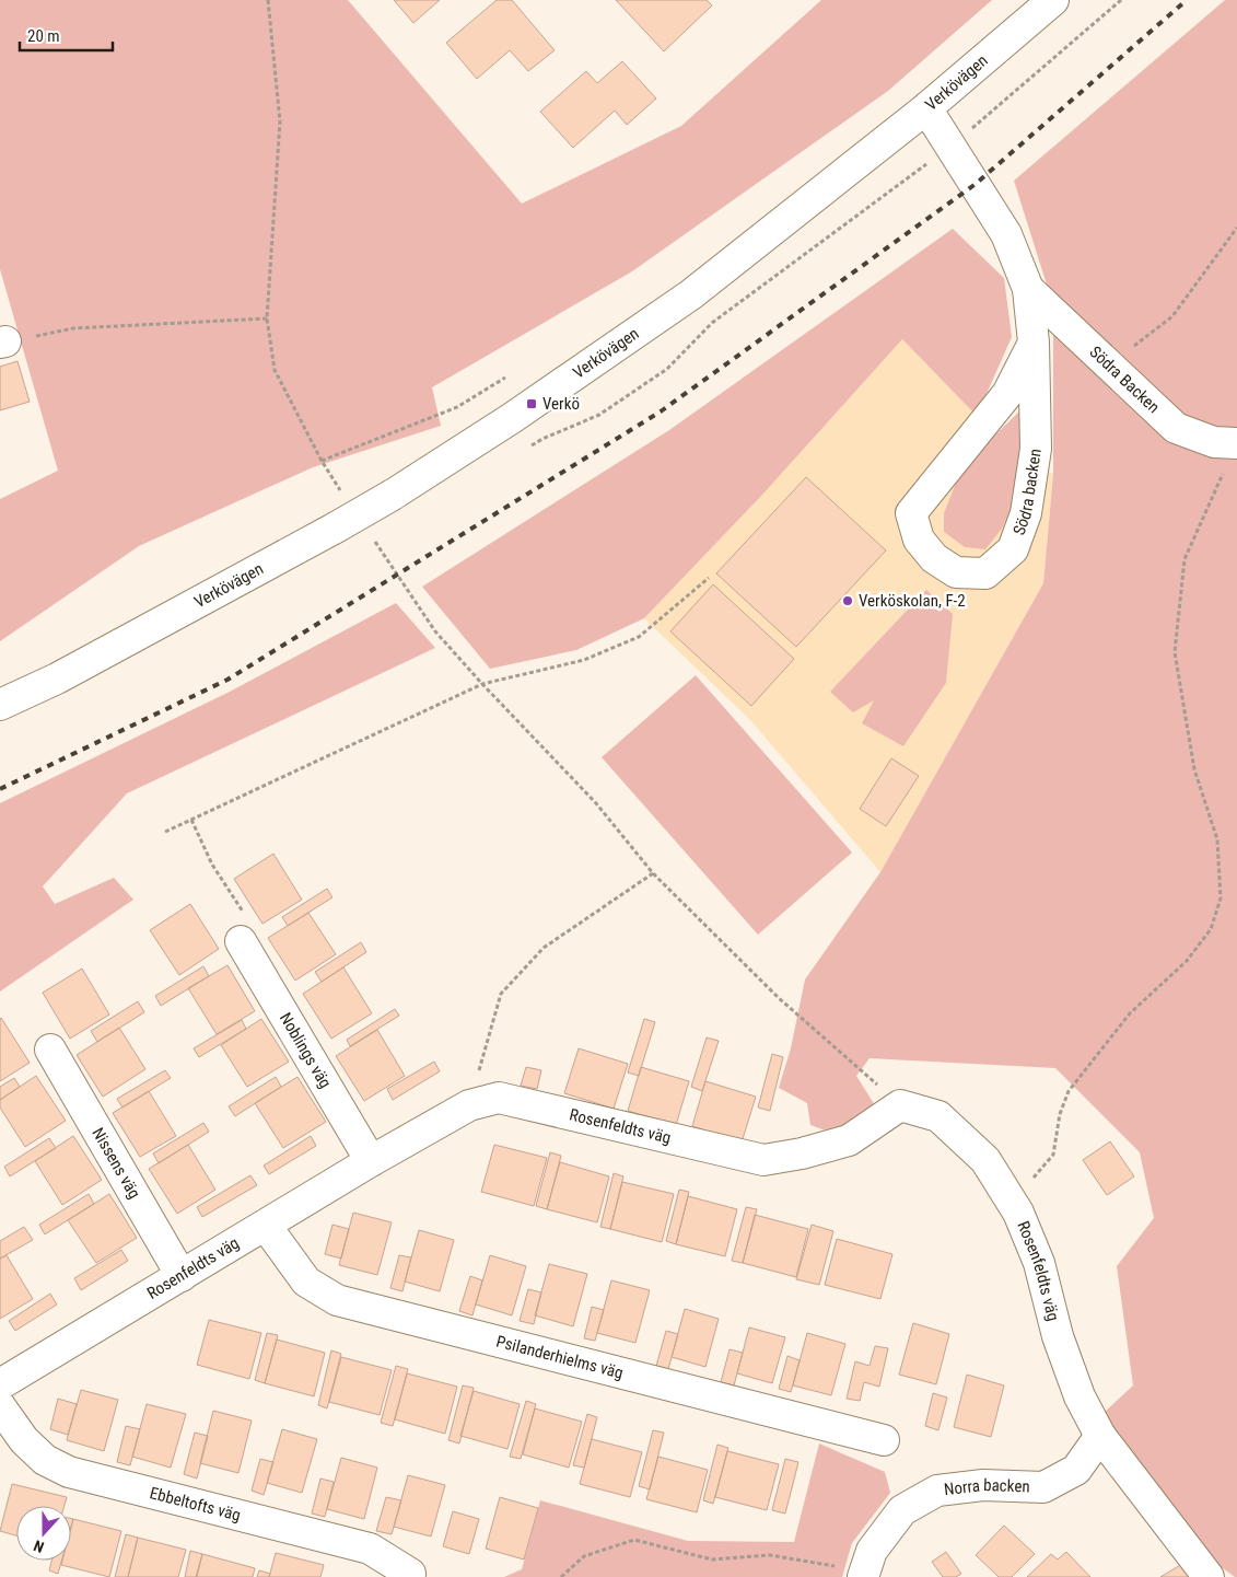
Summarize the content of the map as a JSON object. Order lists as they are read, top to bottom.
{
  "streets": {
    "street": [
      "Verkövägen",
      "Södra Backen",
      "Södra backen",
      "Noblings väg",
      "Rosenfeldts väg",
      "Nissens väg",
      "Psilanderhielms väg",
      "Norra backen",
      "Ebbeltofts väg"
    ]
  },
  "crossings": [
    ["Verkövägen", "Södra backen"],
    ["Södra Backen", "Södra backen"],
    ["Noblings väg", "Rosenfeldts väg"],
    ["Rosenfeldts väg", "Nissens väg"],
    ["Rosenfeldts väg", "Psilanderhielms väg"],
    ["Rosenfeldts väg", "Norra backen"]
  ],
  "places": {
    "transit": ["Verkö"],
    "other": ["Verköskolan, F-2"]
  },
  "scale_bar": "20 m",
  "north": "bottom"
}
